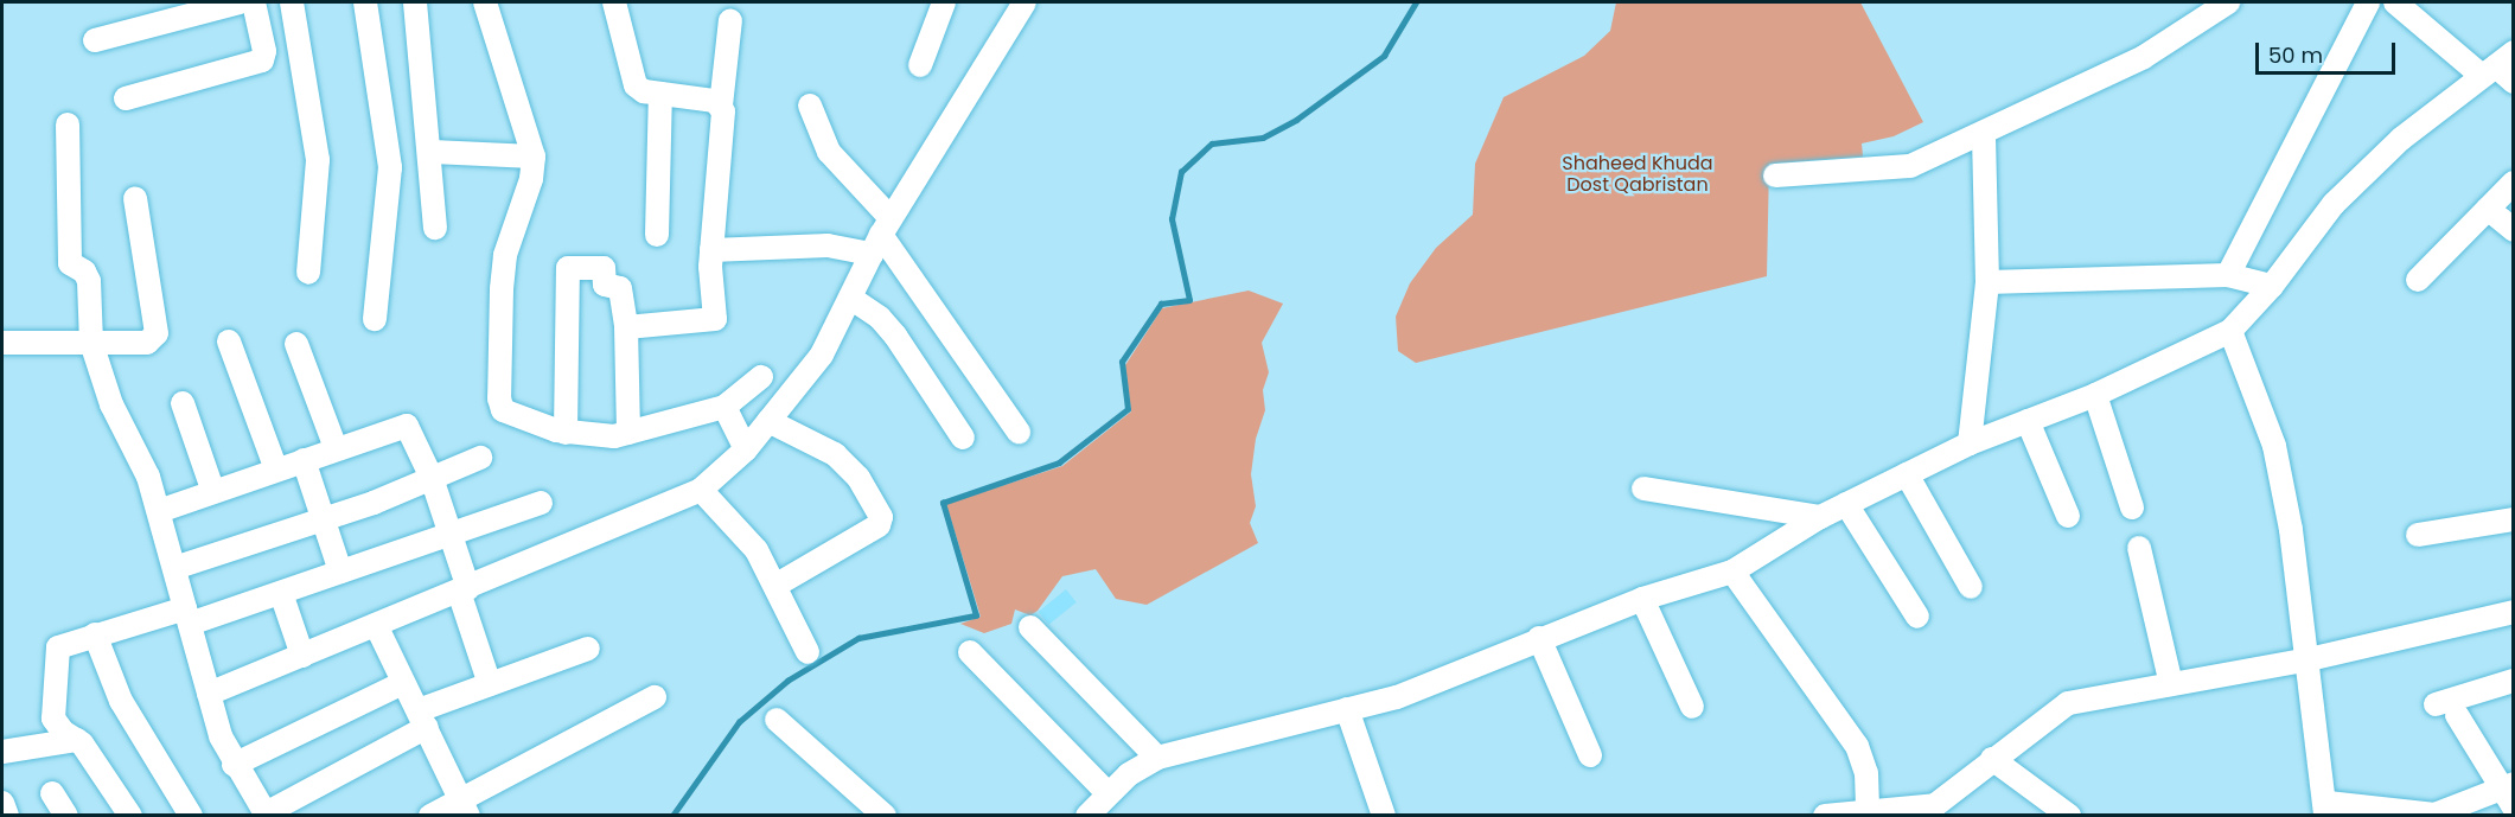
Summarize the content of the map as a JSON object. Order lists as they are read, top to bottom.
{
  "parks": ["Shaheed Khuda Dost Qabristan"],
  "scale_bar": "50 m"
}
